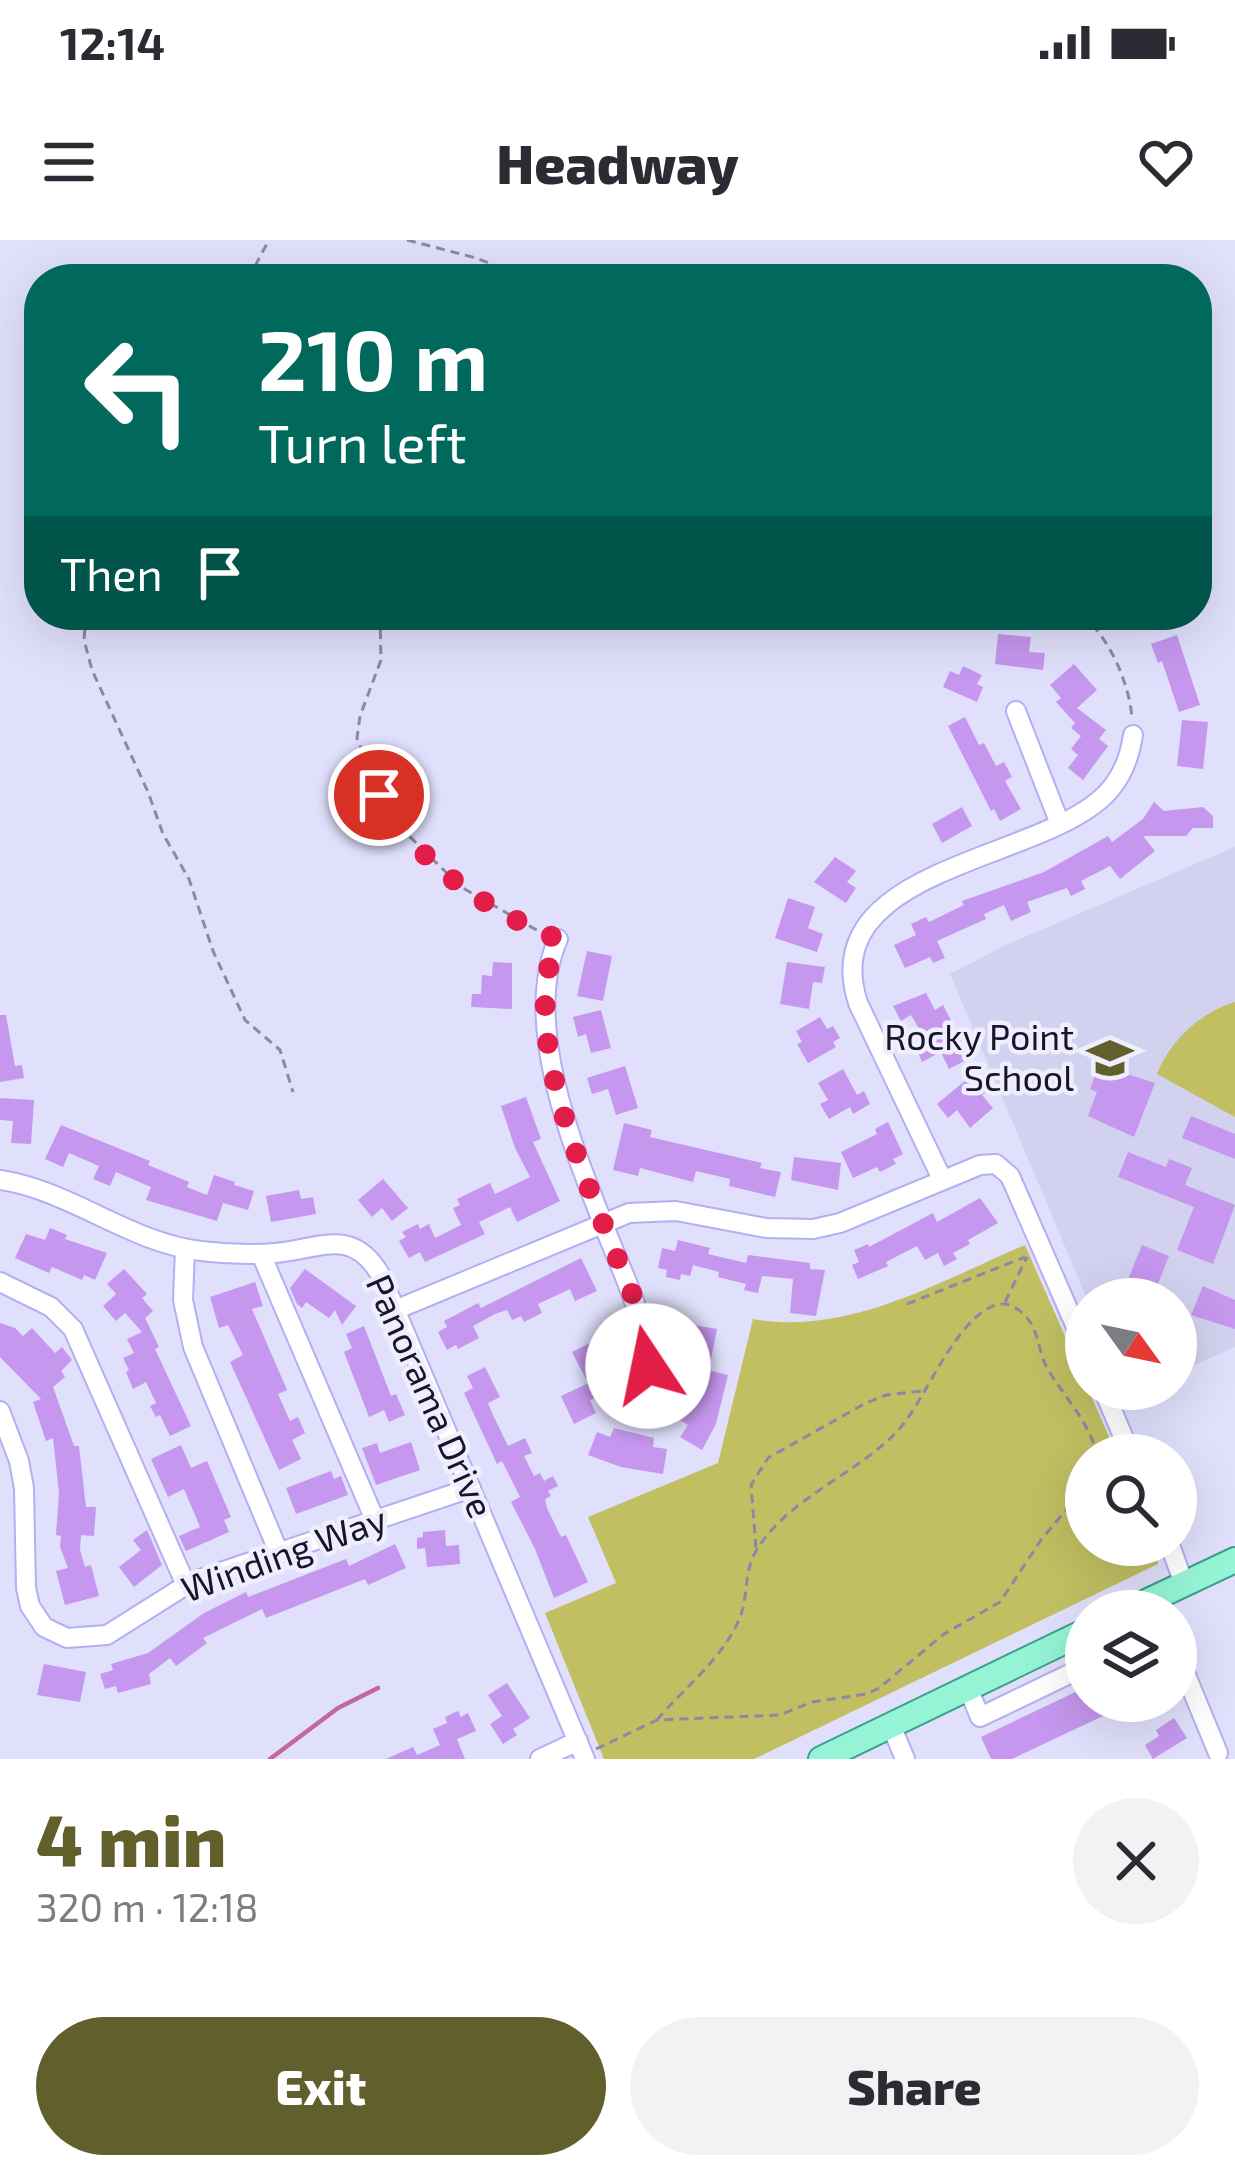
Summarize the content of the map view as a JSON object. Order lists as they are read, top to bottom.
{
  "streets": {
    "street": ["Panorama Drive", "Winding Way"]
  },
  "crossings": [
    ["Panorama Drive", "Winding Way"]
  ],
  "places": {
    "school or university": ["Rocky Point School"]
  },
  "north": "bottom right",
  "page": {
    "status": "12:14",
    "header": "Headway",
    "turn": ["210 m", "Turn left"],
    "then": "Then",
    "heading": ["4 min", "320 m · 12:18"],
    "buttons": ["Exit", "Share"]
  }
}
